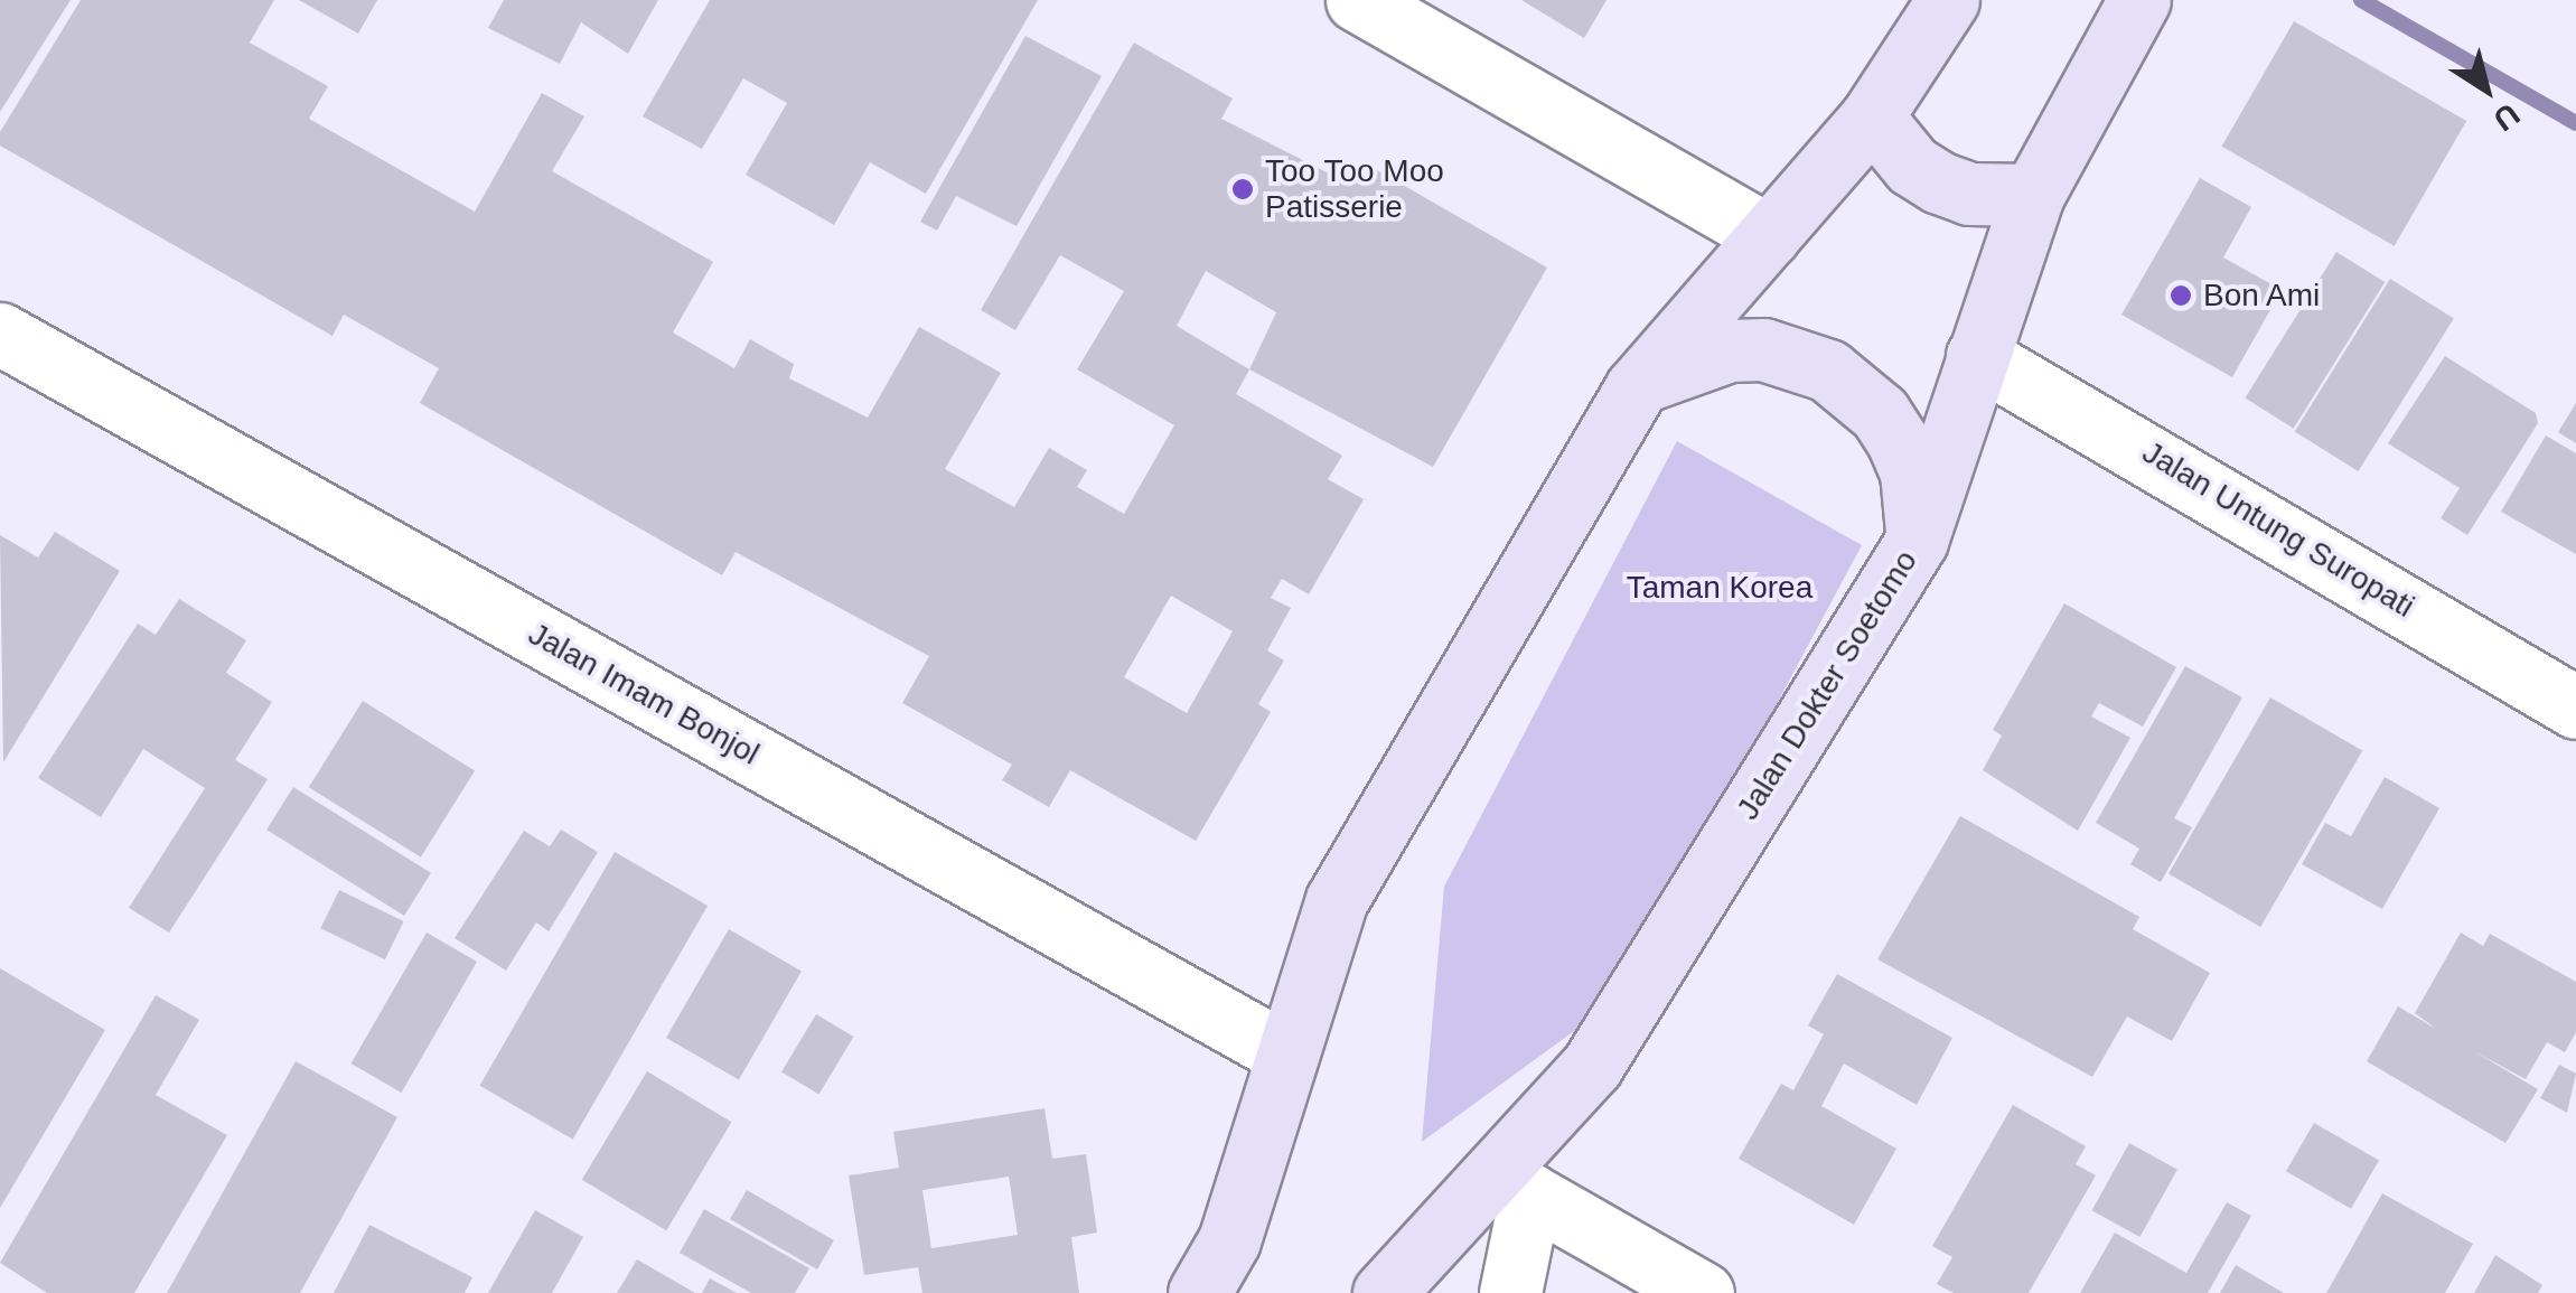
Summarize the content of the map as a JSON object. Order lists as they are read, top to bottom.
{
  "streets": {
    "main road": ["Jalan Dokter Soetomo"],
    "street": ["Jalan Untung Suropati", "Jalan Imam Bonjol"]
  },
  "crossings": [
    ["Jalan Untung Suropati", "Jalan Dokter Soetomo"]
  ],
  "parks": ["Taman Korea"],
  "places": ["Too Too Moo Patisserie", "Bon Ami"],
  "north": "bottom right"
}
